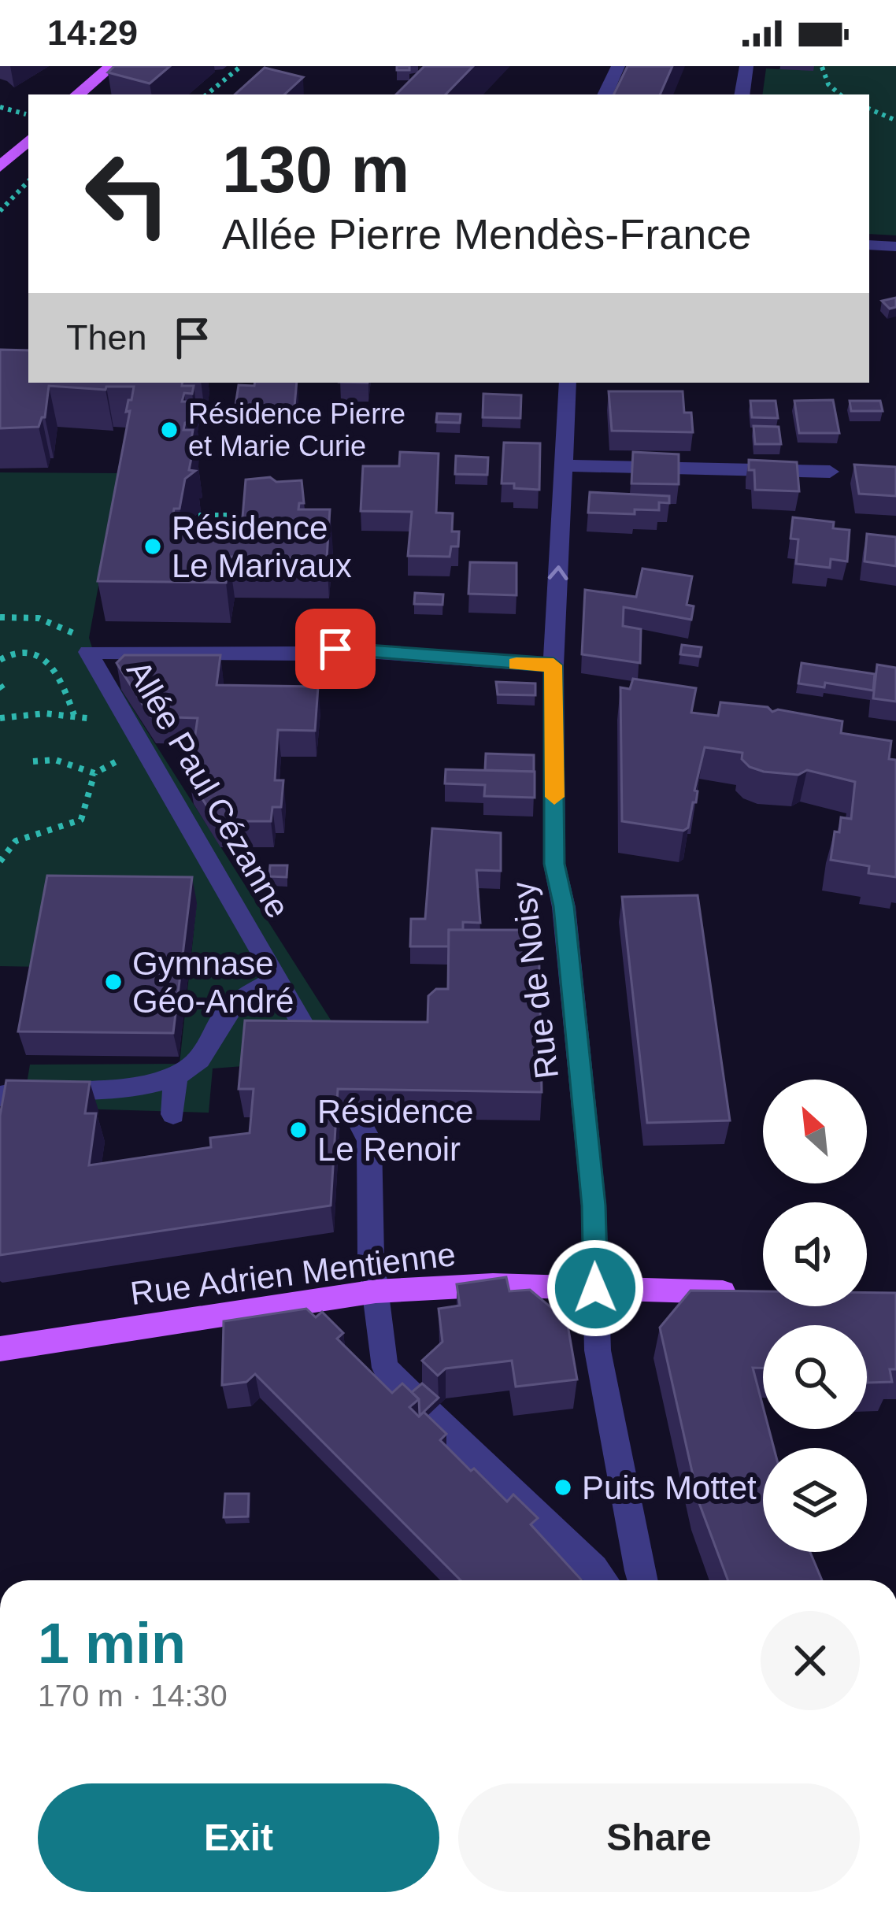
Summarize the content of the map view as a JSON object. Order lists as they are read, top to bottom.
{
  "streets": {
    "main road": ["Rue Adrien Mentienne"],
    "street": ["Allée Paul Cézanne", "Rue de Noisy"]
  },
  "crossings": [
    ["Rue de Noisy", "Rue Adrien Mentienne"]
  ],
  "places": [
    "Résidence Pierre et Marie Curie",
    "Résidence Le Marivaux",
    "Gymnase Géo-André",
    "Résidence Le Renoir",
    "Puits Mottet"
  ],
  "north": "top left",
  "page": {
    "status": "14:29",
    "turn": ["130 m", "Allée Pierre Mendès-France"],
    "then": "Then",
    "heading": ["1 min", "170 m · 14:30"],
    "buttons": ["Exit", "Share"]
  }
}
